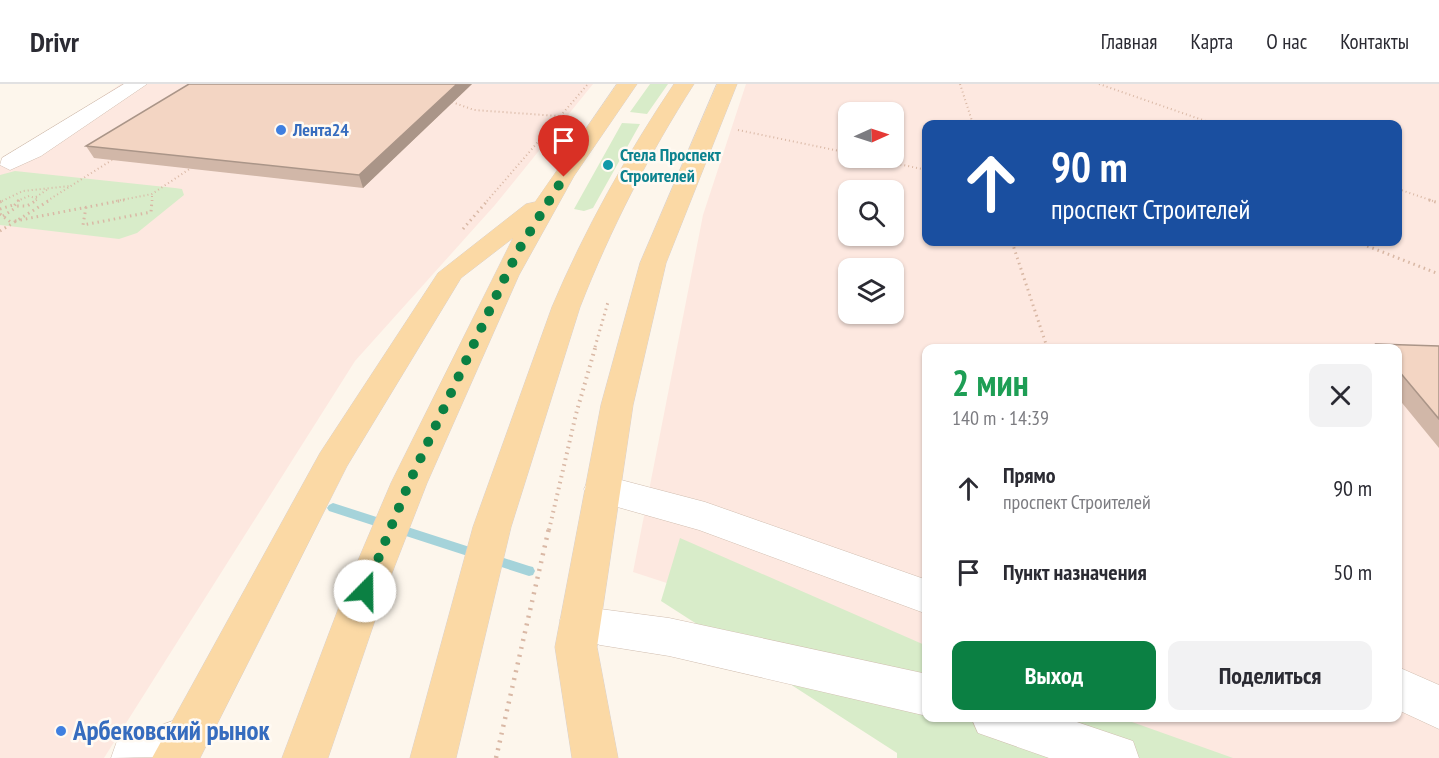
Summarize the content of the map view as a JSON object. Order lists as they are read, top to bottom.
{
  "places": ["Лента24", "Стела Проспект Строителей", "Арбековский рынок"],
  "north": "right",
  "page": {
    "header": "Drivr",
    "nav": [
      "Главная",
      "Карта",
      "О нас",
      "Контакты"
    ],
    "turn": ["90 m", "проспект Строителей"],
    "heading": ["2 мин", "140 m · 14:39"],
    "list": [
      {
        "name": "Прямо",
        "note": "проспект Строителей",
        "value": "90 m"
      },
      {
        "name": "Пункт назначения",
        "value": "50 m"
      }
    ],
    "buttons": ["Выход", "Поделиться"]
  }
}
